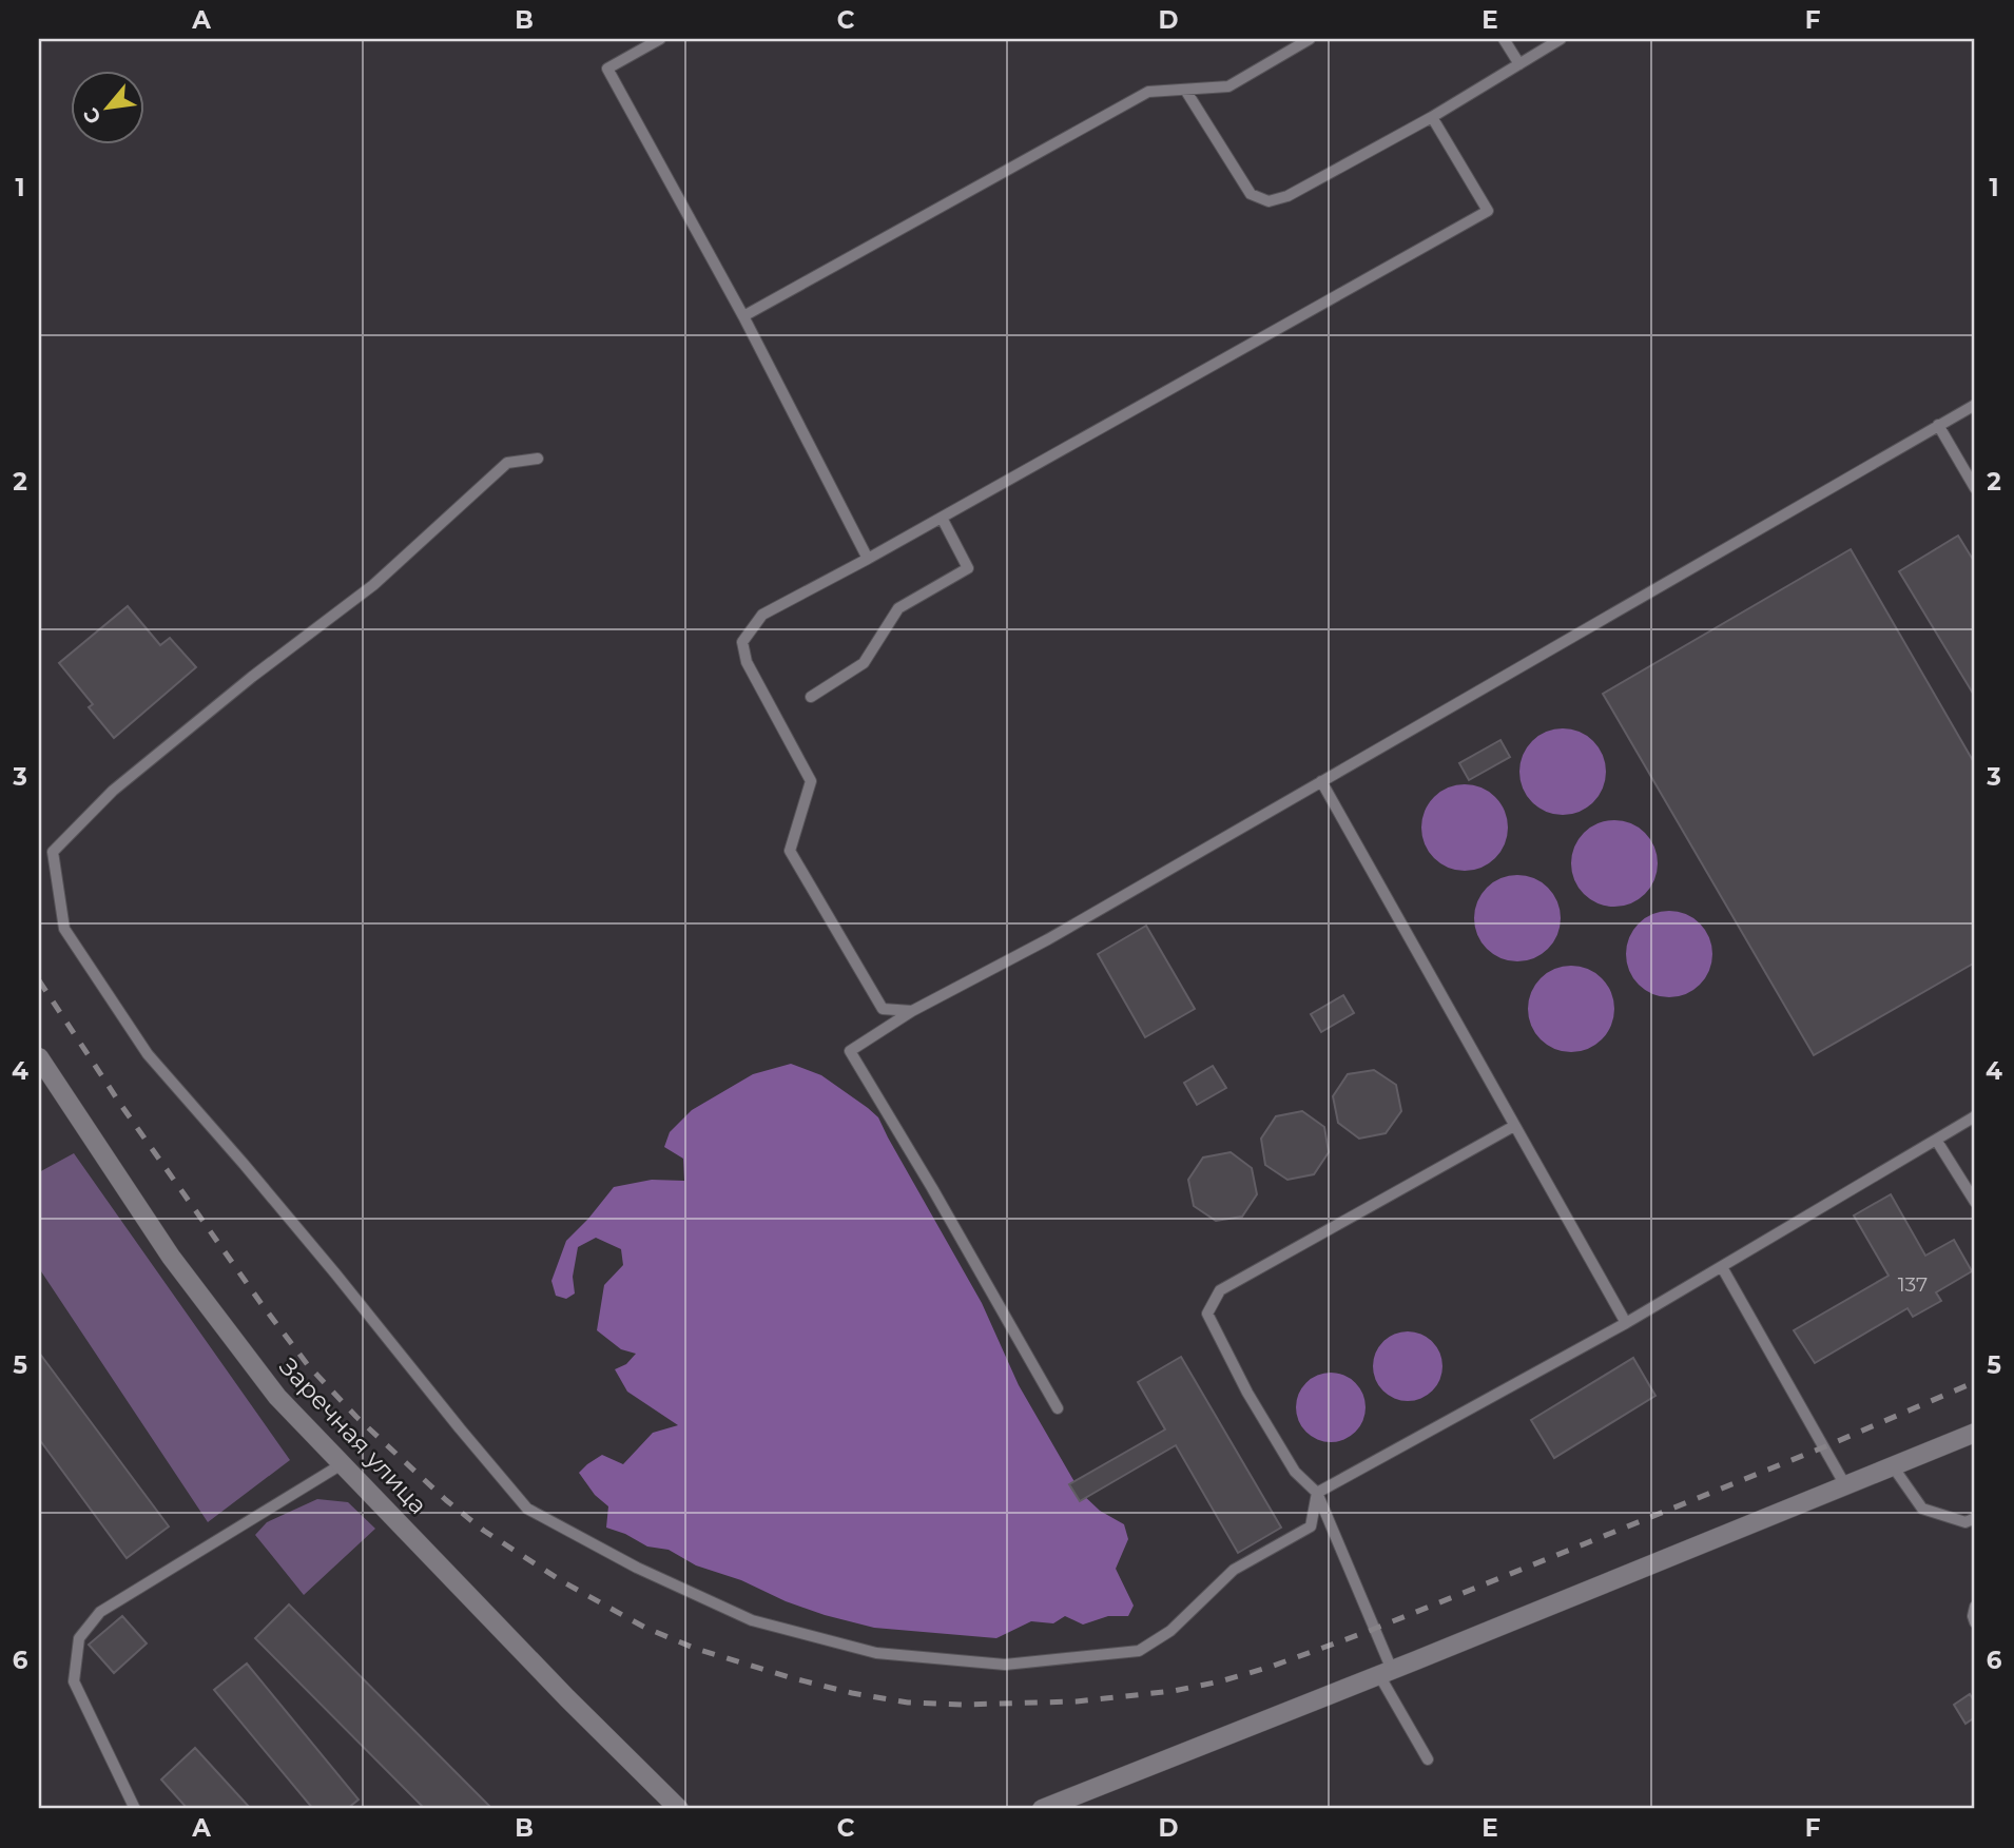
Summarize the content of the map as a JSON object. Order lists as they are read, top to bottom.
{
  "streets": {
    "street": ["Заречная улица"]
  },
  "house_numbers": ["137"],
  "north": "bottom left",
  "grid": {
    "columns": [
      "A",
      "B",
      "C",
      "D",
      "E",
      "F"
    ],
    "rows": [
      "1",
      "2",
      "3",
      "4",
      "5",
      "6"
    ]
  }
}
